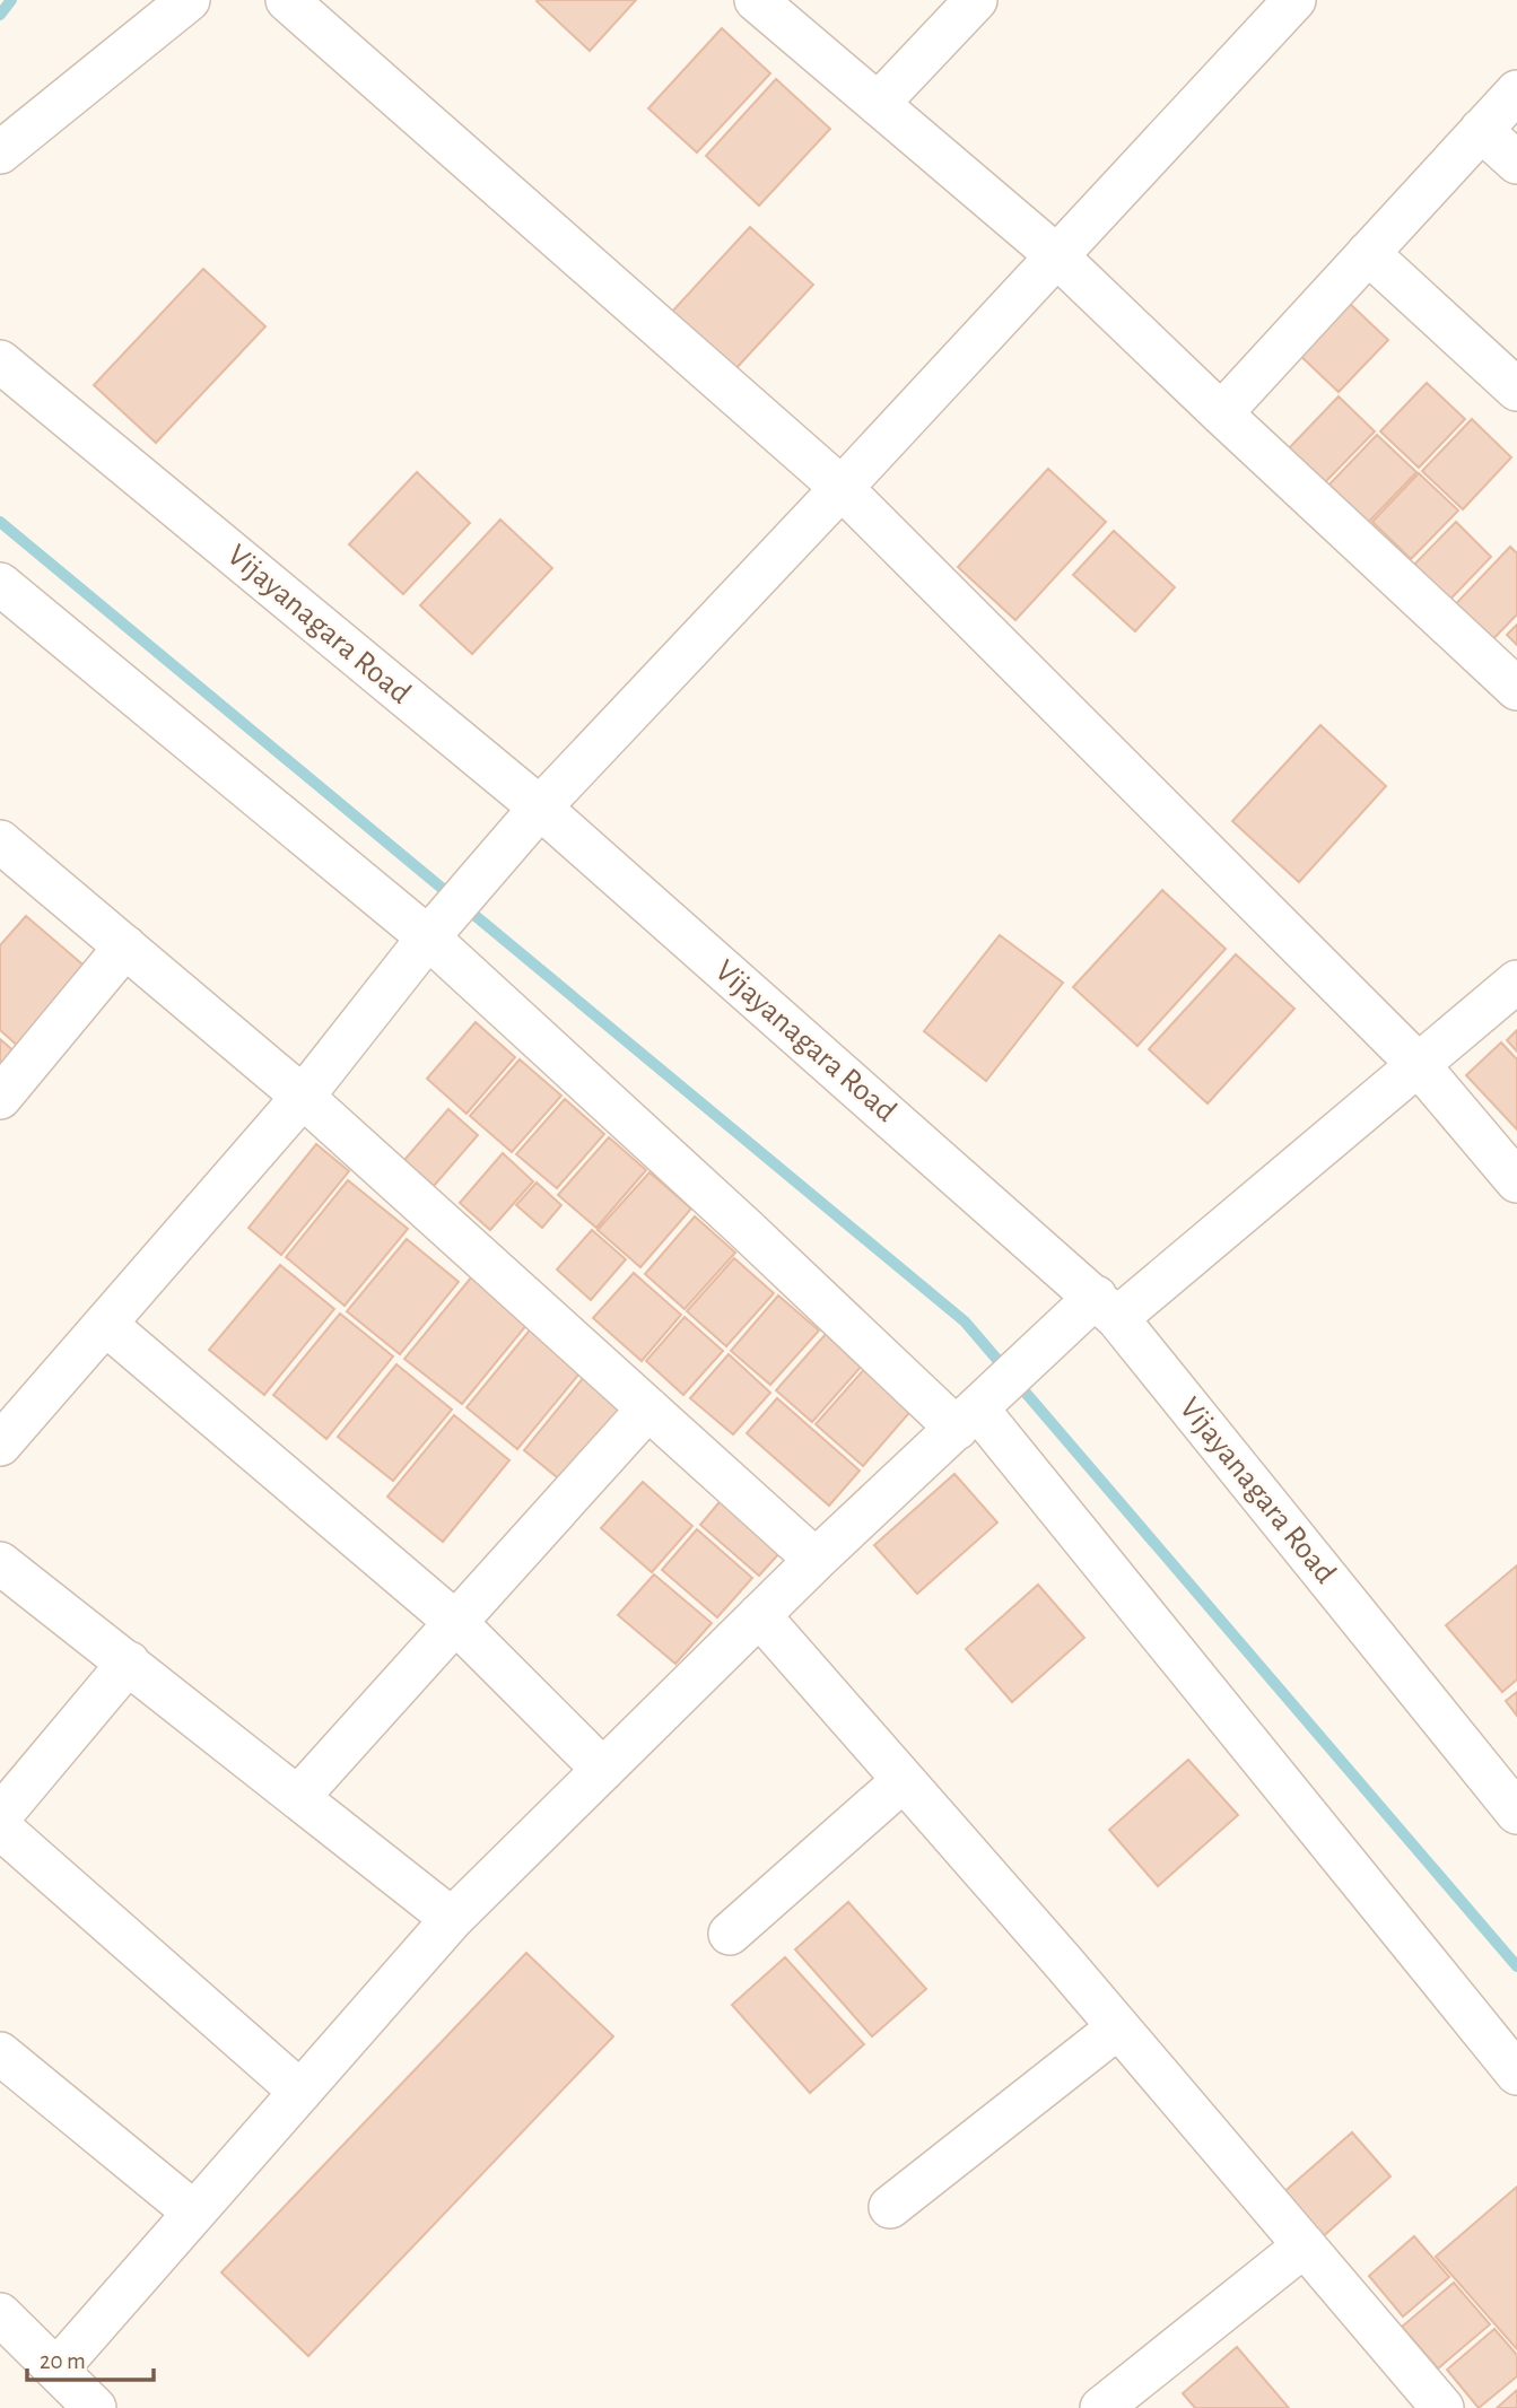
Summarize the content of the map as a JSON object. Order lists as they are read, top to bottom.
{
  "streets": {
    "street": ["Vijayanagara Road"]
  },
  "scale_bar": "20 m"
}
